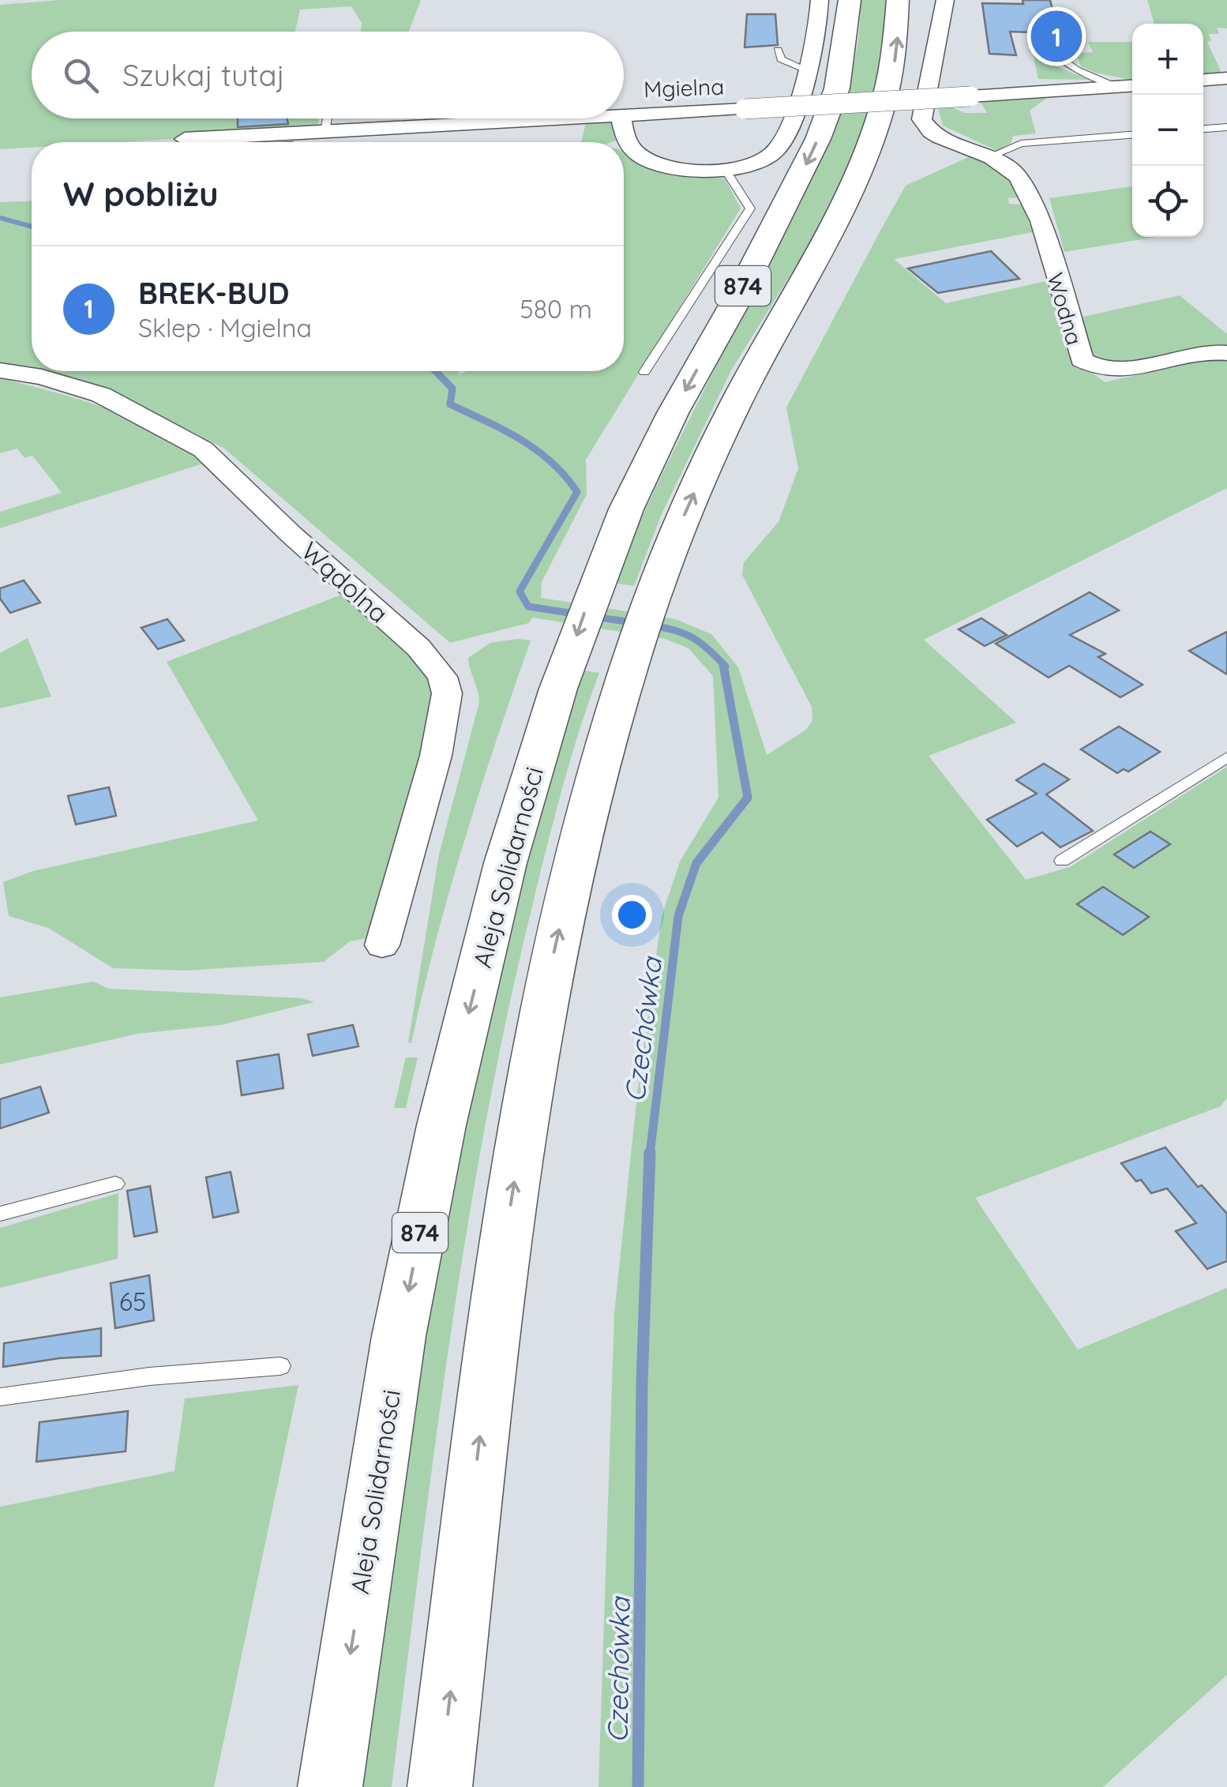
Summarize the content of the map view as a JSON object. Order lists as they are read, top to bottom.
{
  "streets": {
    "main road": ["874", "Aleja Solidarności"],
    "street": ["Mgielna", "Wodna", "Wądolna"]
  },
  "water": ["Czechówka"],
  "house_numbers": ["65"],
  "page": {
    "pins": "1",
    "map_buttons": ["+", "−"],
    "search": "Szukaj tutaj",
    "heading": "W pobliżu",
    "list": [
      {
        "mark": "1",
        "name": "BREK-BUD",
        "note": "Sklep · Mgielna",
        "value": "580 m"
      }
    ]
  }
}
